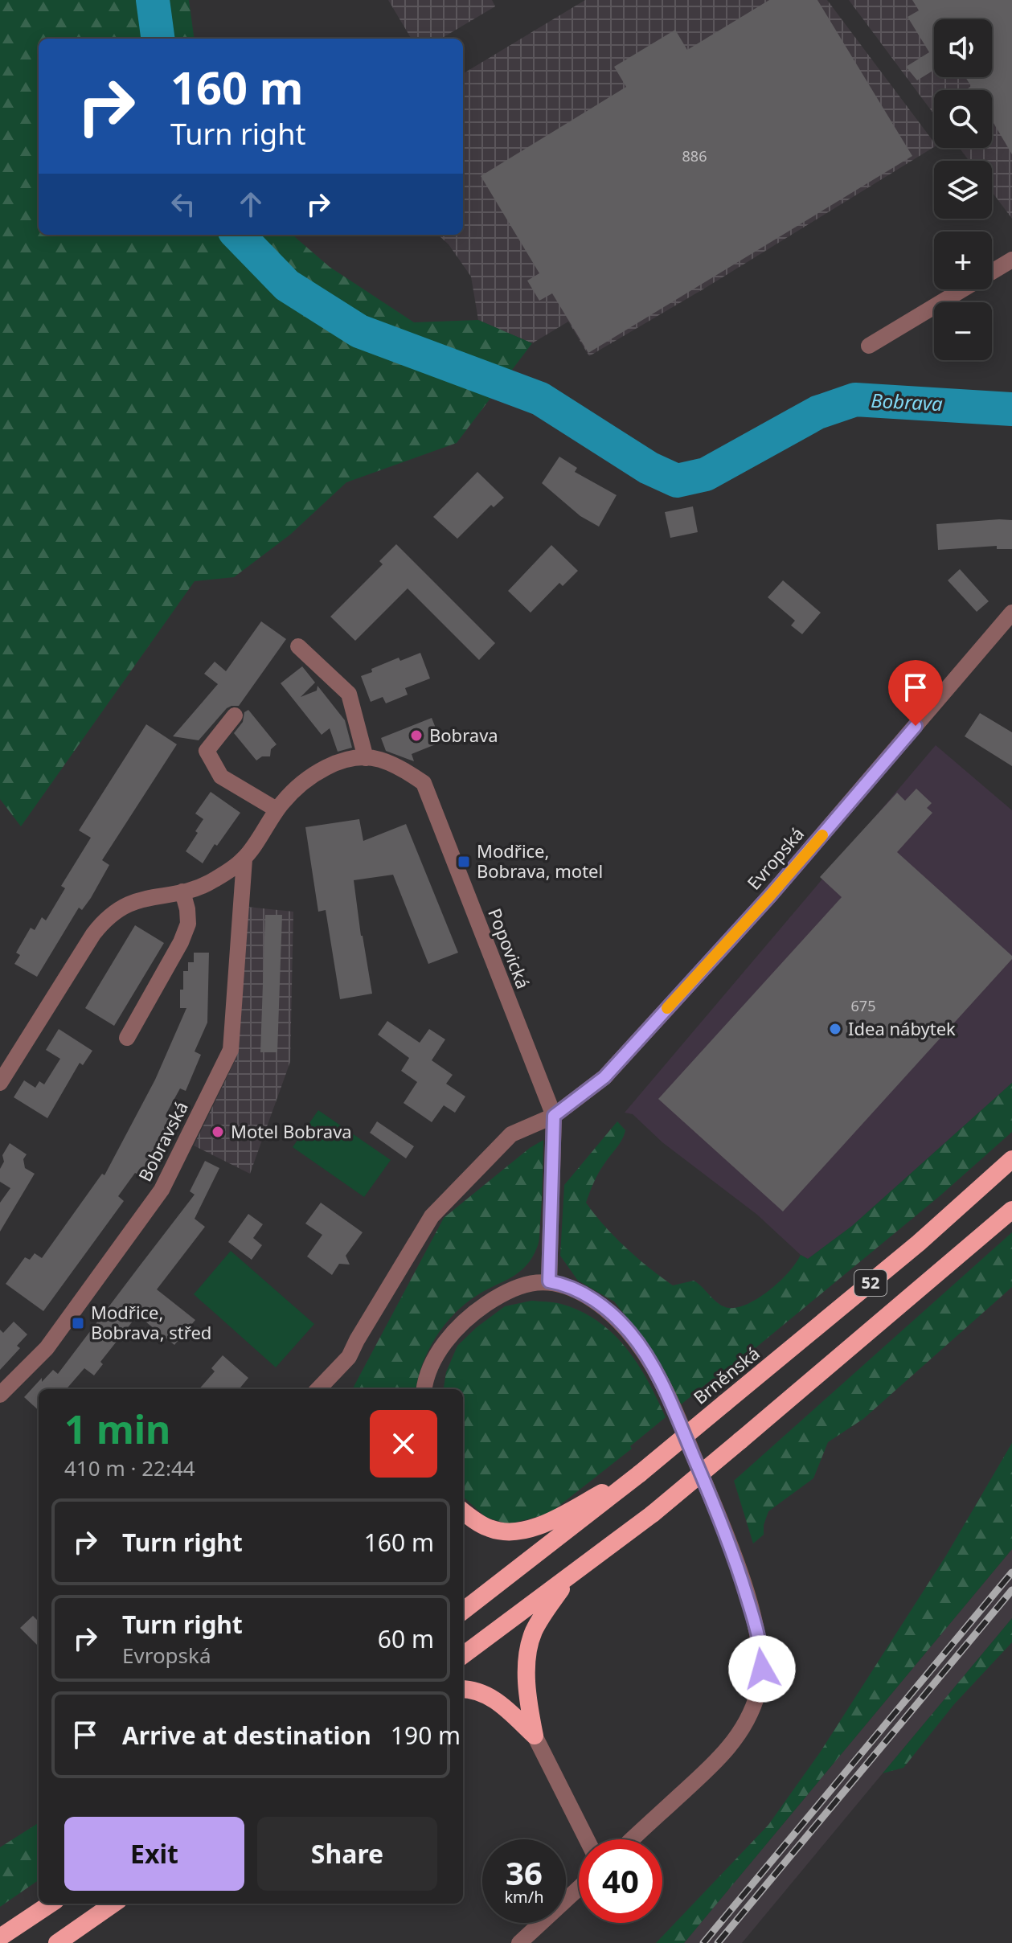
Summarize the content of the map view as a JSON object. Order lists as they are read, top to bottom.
{
  "streets": {
    "highway": ["52", "Brněnská"],
    "street": ["Evropská", "Popovická", "Bobravská"]
  },
  "crossings": [
    ["Evropská", "Popovická"],
    ["Popovická", "Bobravská"]
  ],
  "water": ["Bobrava"],
  "places": {
    "other": ["Bobrava", "Idea nábytek", "Motel Bobrava"],
    "transit": ["Modřice, Bobrava, motel", "Modřice, Bobrava, střed"]
  },
  "house_numbers": ["886", "675"],
  "page": {
    "map_buttons": ["+", "−"],
    "turn": ["160 m", "Turn right"],
    "heading": ["1 min", "410 m · 22:44"],
    "list": [
      {
        "name": "Turn right",
        "value": "160 m"
      },
      {
        "name": "Turn right",
        "note": "Evropská",
        "value": "60 m"
      },
      {
        "name": "Arrive at destination",
        "value": "190 m"
      }
    ],
    "buttons": ["Exit", "Share"],
    "speed": "36 km/h",
    "limit": "40"
  }
}
